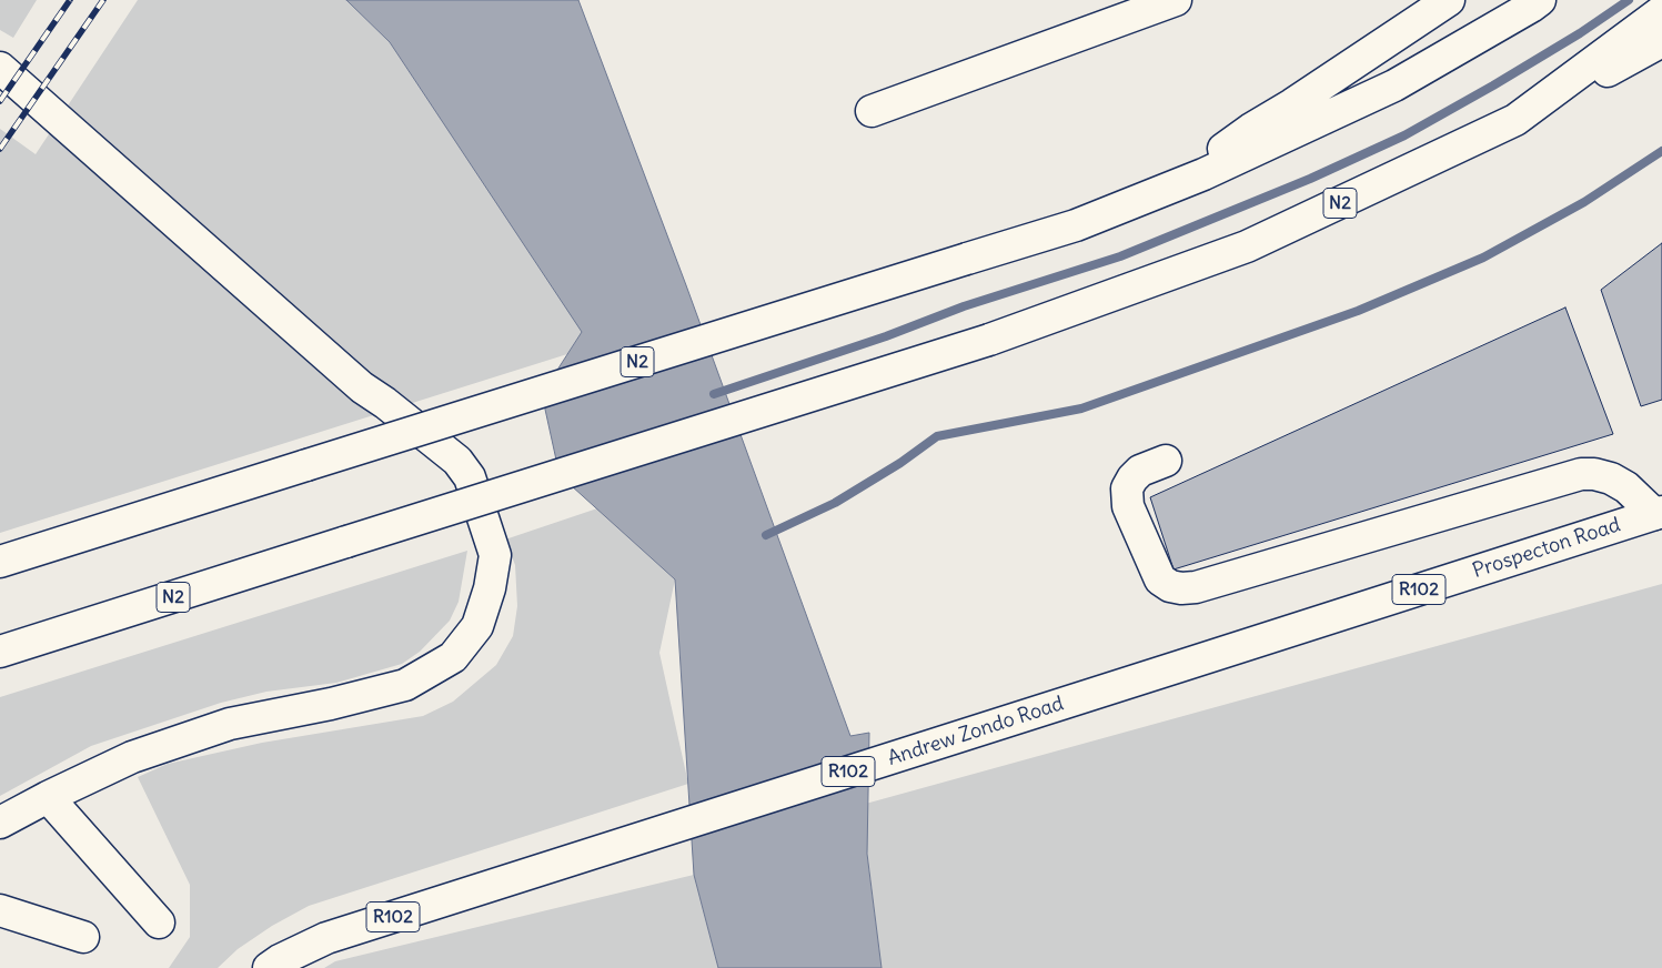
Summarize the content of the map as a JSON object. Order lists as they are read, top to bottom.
{
  "streets": {
    "main road": [
      "N2",
      "Prospecton Road",
      "R102",
      "Andrew Zondo Road"
    ]
  },
  "crossings": [
    ["Prospecton Road", "Andrew Zondo Road"]
  ]
}
